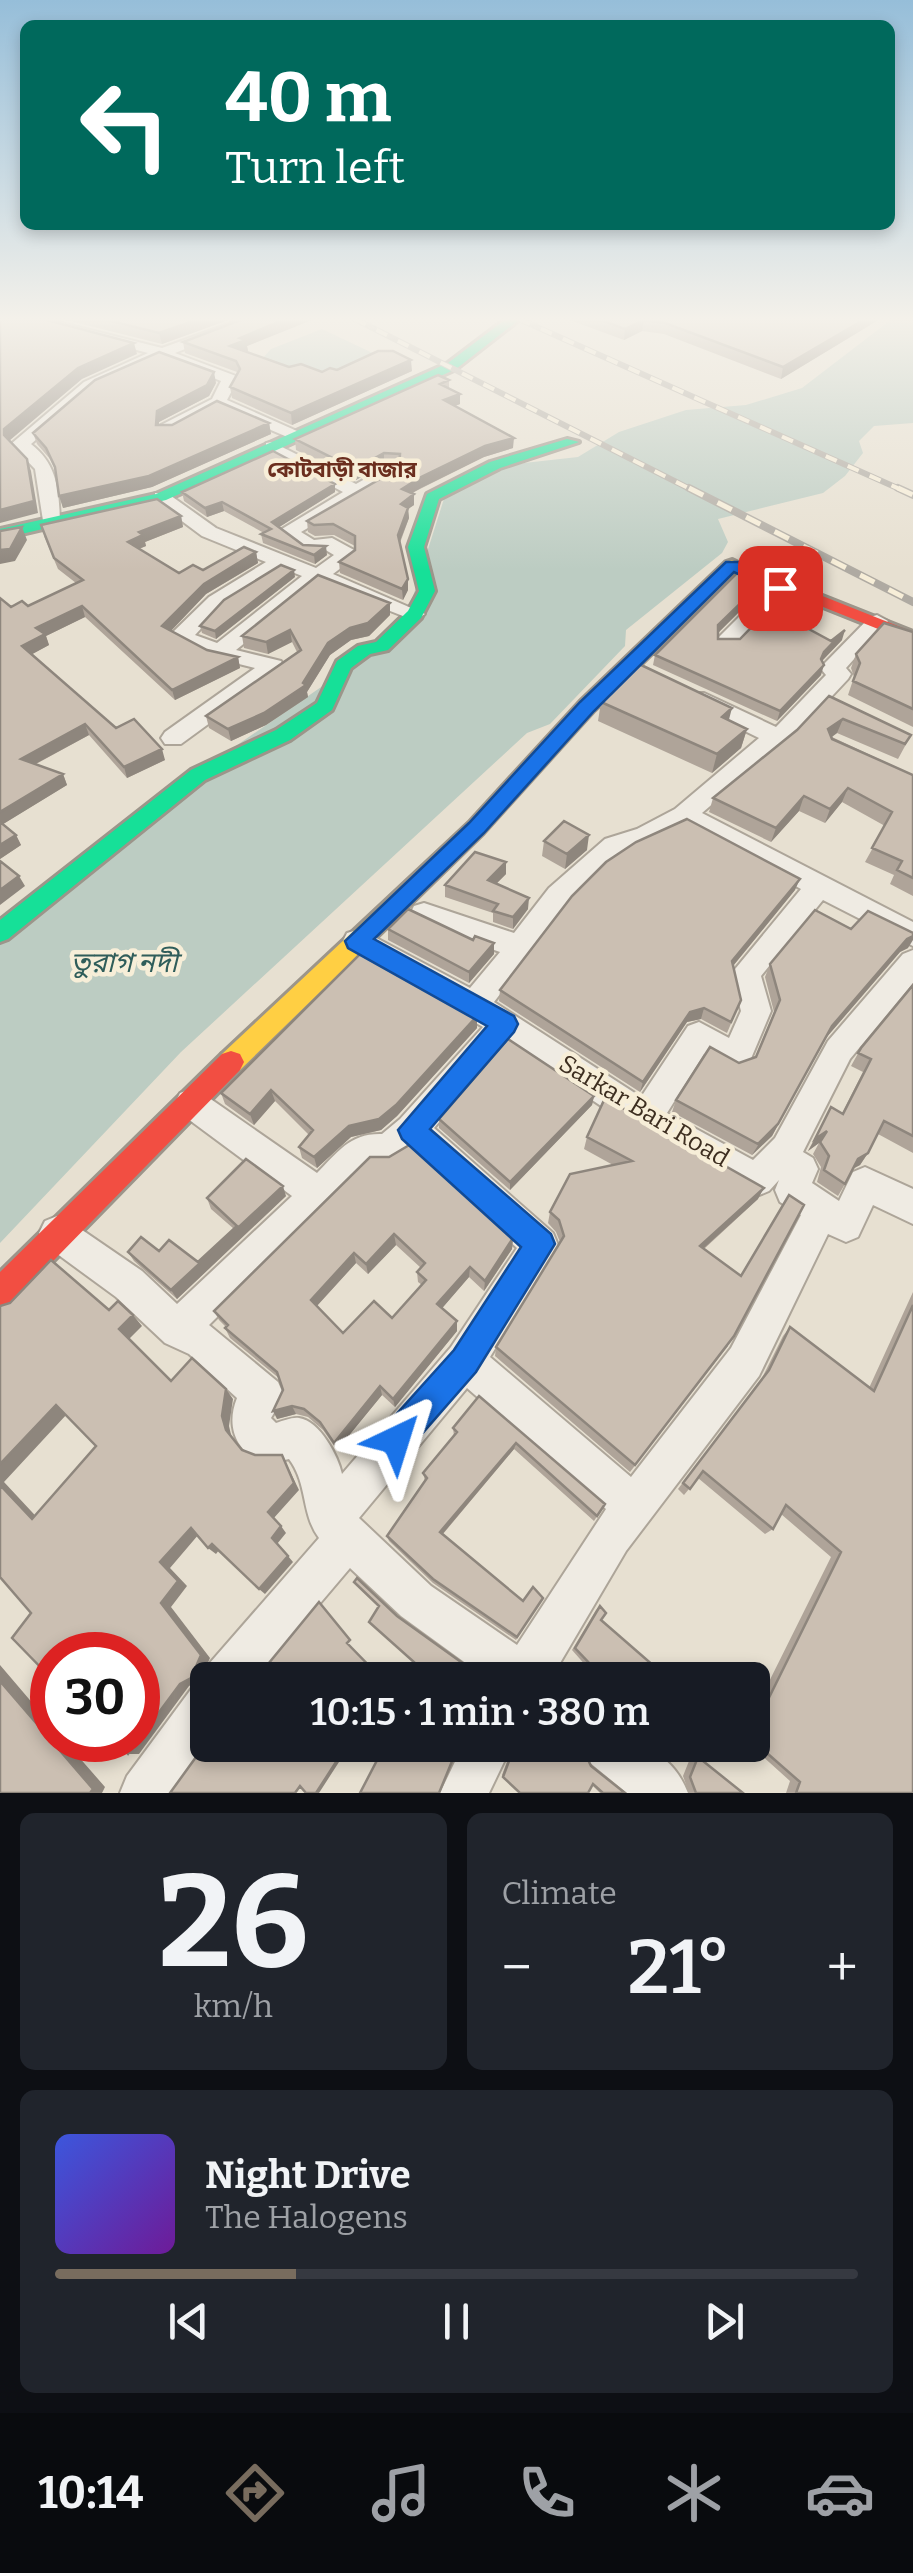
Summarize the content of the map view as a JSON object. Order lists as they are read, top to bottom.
{
  "streets": {
    "street": ["Sarkar Bari Road"]
  },
  "districts": ["কোটবাড়ী বাজার"],
  "water": ["তুরাগ নদী"],
  "page": {
    "turn": ["40 m", "Turn left"],
    "limit": "30",
    "trip": "10:15 · 1 min · 380 m",
    "tile": [
      ["26", "km/h"],
      "Climate"
    ],
    "heat": ["−", "21°", "+"],
    "song": ["Night Drive", "The Halogens"],
    "tabs": "10:14"
  }
}
